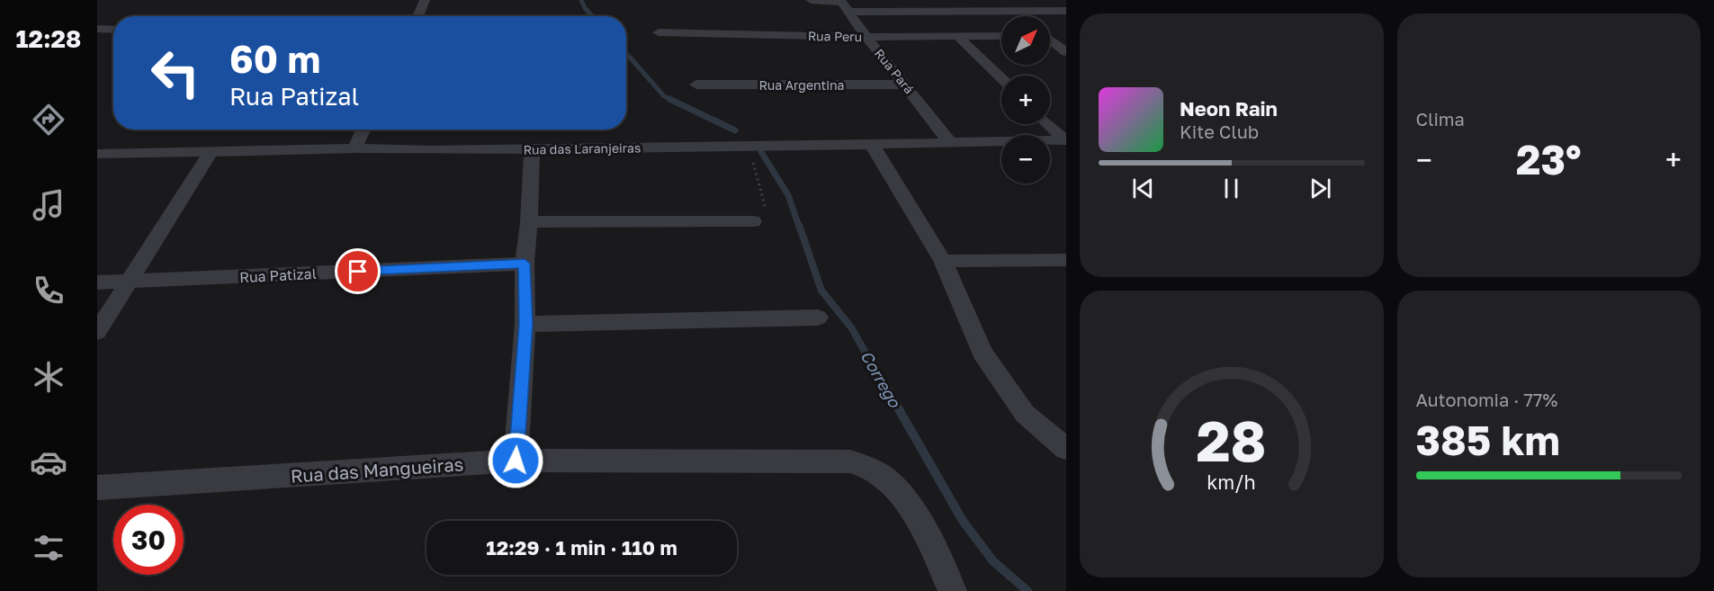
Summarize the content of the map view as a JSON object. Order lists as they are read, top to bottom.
{
  "streets": {
    "street": [
      "Rua Peru",
      "Rua Pará",
      "Rua Argentina",
      "Rua das Laranjeiras",
      "Rua Patizal",
      "Rua das Mangueiras"
    ]
  },
  "crossings": [
    ["Rua Peru", "Rua Pará"],
    ["Rua Pará", "Rua Argentina"],
    ["Rua Pará", "Rua das Laranjeiras"]
  ],
  "water": ["Corrego"],
  "north": "top right",
  "page": {
    "tabs": "12:28",
    "tile": [
      "Clima",
      ["Autonomia · 77%", "385 km"]
    ],
    "map_buttons": ["+", "−"],
    "turn": ["60 m", "Rua Patizal"],
    "song": ["Neon Rain", "Kite Club"],
    "heat": ["−", "23°", "+"],
    "limit": "30",
    "trip": "12:29 · 1 min · 110 m",
    "gauge": ["28", "km/h"]
  }
}
